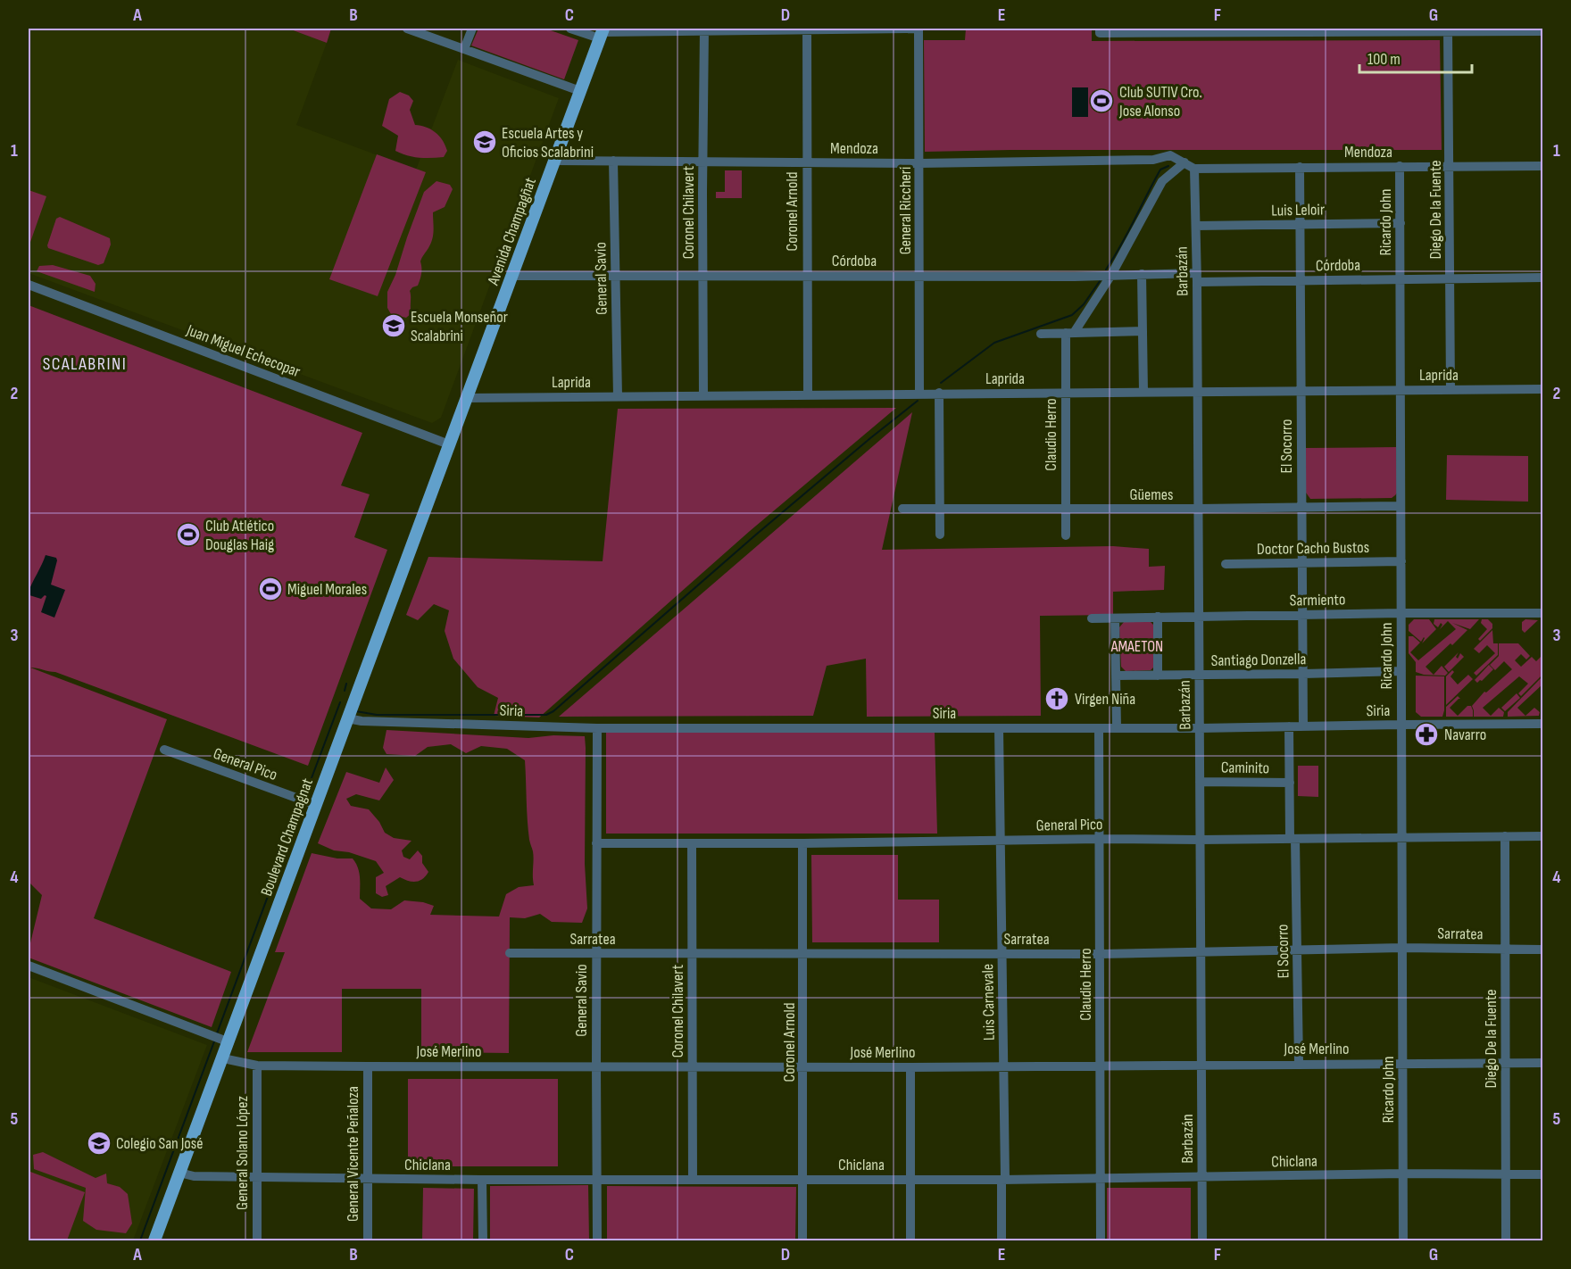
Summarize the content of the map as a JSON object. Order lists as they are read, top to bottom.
{
  "streets": {
    "main road": ["Avenida Champagñat", "Boulevard Champagnat"],
    "street": [
      "Mendoza",
      "Luis Leloir",
      "Diego De la Fuente",
      "General Riccheri",
      "Coronel Arnold",
      "Coronel Chilavert",
      "Ricardo John",
      "Córdoba",
      "Barbazán",
      "General Savio",
      "Juan Miguel Echecopar",
      "Laprida",
      "Claudio Herro",
      "El Socorro",
      "Güemes",
      "Doctor Cacho Bustos",
      "Sarmiento",
      "Santiago Donzella",
      "Siria",
      "General Pico",
      "Caminito",
      "Sarratea",
      "Luis Carnevale",
      "José Merlino",
      "General Solano López",
      "General Vicente Peñaloza",
      "Chiclana"
    ]
  },
  "crossings": [
    ["Mendoza", "Diego De la Fuente"],
    ["Mendoza", "General Riccheri"],
    ["Mendoza", "Coronel Arnold"],
    ["Mendoza", "Coronel Chilavert"],
    ["Mendoza", "Ricardo John"],
    ["Mendoza", "Avenida Champagñat"],
    ["Mendoza", "Barbazán"],
    ["Mendoza", "General Savio"],
    ["Mendoza", "El Socorro"],
    ["Luis Leloir", "Ricardo John"],
    ["Luis Leloir", "Barbazán"],
    ["Luis Leloir", "El Socorro"],
    ["Diego De la Fuente", "Córdoba"],
    ["Diego De la Fuente", "Laprida"],
    ["Diego De la Fuente", "General Pico"],
    ["Diego De la Fuente", "Sarratea"],
    ["Diego De la Fuente", "José Merlino"],
    ["Diego De la Fuente", "Chiclana"],
    ["General Riccheri", "Córdoba"],
    ["General Riccheri", "Laprida"],
    ["Coronel Arnold", "Córdoba"],
    ["Coronel Arnold", "Laprida"],
    ["Coronel Arnold", "General Pico"],
    ["Coronel Arnold", "Sarratea"],
    ["Coronel Arnold", "José Merlino"],
    ["Coronel Arnold", "Chiclana"],
    ["Coronel Chilavert", "Córdoba"],
    ["Coronel Chilavert", "Laprida"],
    ["Coronel Chilavert", "General Pico"],
    ["Coronel Chilavert", "Sarratea"],
    ["Coronel Chilavert", "José Merlino"],
    ["Coronel Chilavert", "Chiclana"],
    ["Ricardo John", "Córdoba"],
    ["Ricardo John", "Laprida"],
    ["Ricardo John", "Güemes"],
    ["Ricardo John", "Doctor Cacho Bustos"],
    ["Ricardo John", "Sarmiento"],
    ["Ricardo John", "Santiago Donzella"],
    ["Ricardo John", "Siria"],
    ["Ricardo John", "General Pico"],
    ["Ricardo John", "Sarratea"],
    ["Ricardo John", "José Merlino"],
    ["Ricardo John", "Chiclana"],
    ["Avenida Champagñat", "Córdoba"],
    ["Avenida Champagñat", "Juan Miguel Echecopar"],
    ["Avenida Champagñat", "Laprida"],
    ["Avenida Champagñat", "Boulevard Champagnat"],
    ["Córdoba", "Barbazán"],
    ["Córdoba", "General Savio"],
    ["Córdoba", "El Socorro"],
    ["Barbazán", "Laprida"],
    ["Barbazán", "Güemes"],
    ["Barbazán", "Sarmiento"],
    ["Barbazán", "Santiago Donzella"],
    ["Barbazán", "Siria"],
    ["Barbazán", "General Pico"],
    ["Barbazán", "Caminito"],
    ["Barbazán", "Sarratea"],
    ["Barbazán", "José Merlino"],
    ["Barbazán", "Chiclana"],
    ["General Savio", "Laprida"],
    ["General Savio", "Siria"],
    ["General Savio", "General Pico"],
    ["General Savio", "Sarratea"],
    ["General Savio", "José Merlino"],
    ["General Savio", "Chiclana"],
    ["Juan Miguel Echecopar", "Boulevard Champagnat"],
    ["Laprida", "Claudio Herro"],
    ["Laprida", "El Socorro"],
    ["Claudio Herro", "Güemes"],
    ["Claudio Herro", "Siria"],
    ["Claudio Herro", "General Pico"],
    ["Claudio Herro", "Sarratea"],
    ["Claudio Herro", "José Merlino"],
    ["Claudio Herro", "Chiclana"],
    ["El Socorro", "Güemes"],
    ["El Socorro", "Doctor Cacho Bustos"],
    ["El Socorro", "Sarmiento"],
    ["El Socorro", "Santiago Donzella"],
    ["El Socorro", "Siria"],
    ["El Socorro", "General Pico"],
    ["El Socorro", "Caminito"],
    ["El Socorro", "Sarratea"],
    ["El Socorro", "José Merlino"],
    ["Siria", "Boulevard Champagnat"],
    ["Siria", "Luis Carnevale"],
    ["General Pico", "Boulevard Champagnat"],
    ["General Pico", "Luis Carnevale"],
    ["Boulevard Champagnat", "José Merlino"],
    ["Boulevard Champagnat", "Chiclana"],
    ["Sarratea", "Luis Carnevale"],
    ["Luis Carnevale", "José Merlino"],
    ["Luis Carnevale", "Chiclana"],
    ["José Merlino", "General Solano López"],
    ["José Merlino", "General Vicente Peñaloza"],
    ["General Solano López", "Chiclana"],
    ["General Vicente Peñaloza", "Chiclana"]
  ],
  "districts": ["SCALABRINI"],
  "parks": ["AMAETON"],
  "places": {
    "sports": ["Club SUTIV Cro. Jose Alonso", "Club Atlético Douglas Haig", "Miguel Morales"],
    "school or university": ["Escuela Artes y Oficios Scalabrini", "Escuela Monseñor Scalabrini", "Colegio San José"],
    "church": ["Virgen Niña"],
    "pharmacy": ["Navarro"]
  },
  "scale_bar": "100 m",
  "grid": {
    "columns": [
      "A",
      "B",
      "C",
      "D",
      "E",
      "F",
      "G"
    ],
    "rows": [
      "1",
      "2",
      "3",
      "4",
      "5"
    ]
  }
}
